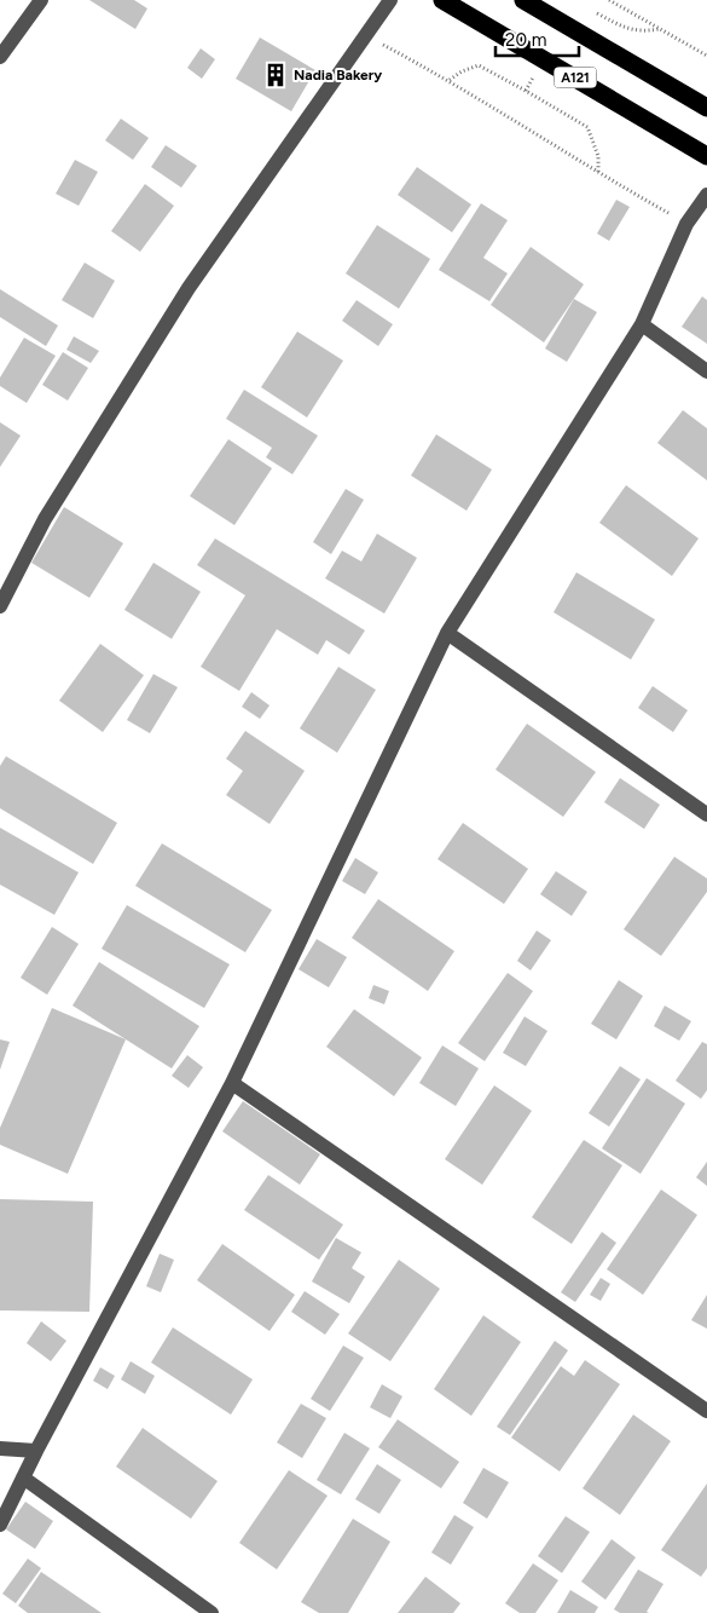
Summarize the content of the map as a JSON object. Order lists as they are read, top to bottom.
{
  "streets": {
    "highway": ["A121"]
  },
  "places": {
    "building": ["Nadia Bakery"]
  },
  "scale_bar": "20 m"
}
